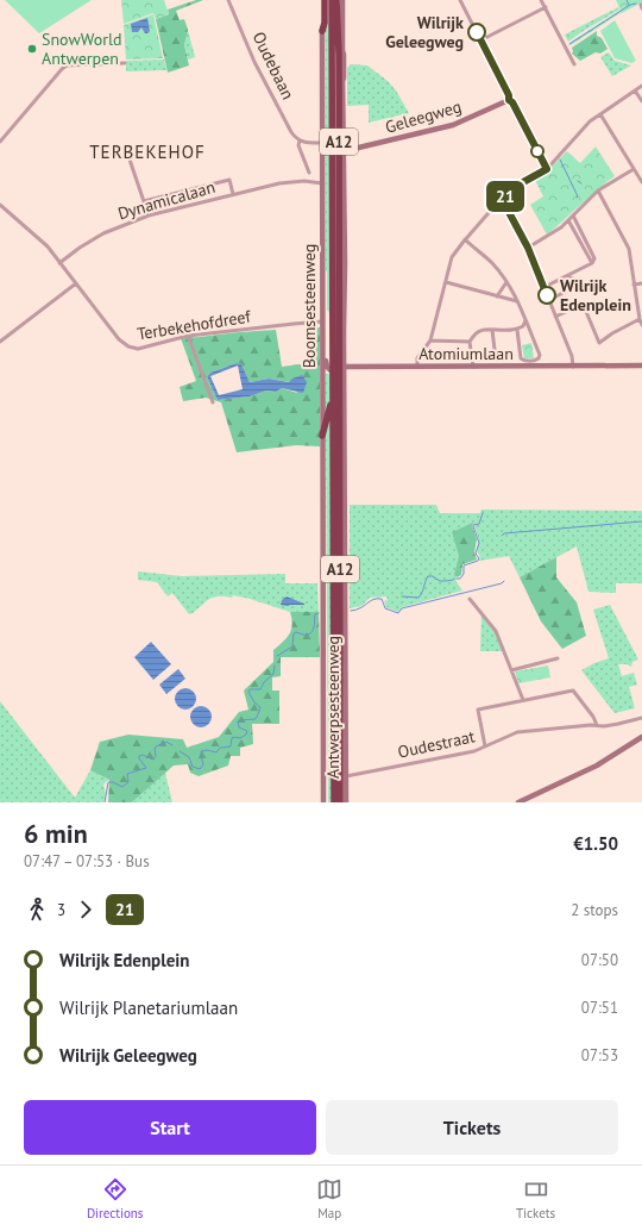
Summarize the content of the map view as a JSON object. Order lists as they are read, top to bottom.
{
  "streets": {
    "highway": ["A12"],
    "main road": [
      "Geleegweg",
      "Boomsesteenweg",
      "Terbekehofdreef",
      "Atomiumlaan",
      "Antwerpsesteenweg"
    ],
    "street": ["Oudebaan", "Dynamicalaan", "Oudestraat"]
  },
  "crossings": [
    ["Geleegweg", "Boomsesteenweg"],
    ["A12", "Boomsesteenweg"],
    ["A12", "Terbekehofdreef"],
    ["A12", "Atomiumlaan"],
    ["Dynamicalaan", "Boomsesteenweg"],
    ["Dynamicalaan", "Terbekehofdreef"],
    ["Boomsesteenweg", "Terbekehofdreef"],
    ["Boomsesteenweg", "Atomiumlaan"],
    ["Boomsesteenweg", "Antwerpsesteenweg"],
    ["Antwerpsesteenweg", "Oudestraat"]
  ],
  "districts": ["TERBEKEHOF"],
  "places": ["Wilrijk Geleegweg", "SnowWorld Antwerpen", "Wilrijk Edenplein"],
  "lines": ["bus line 21"],
  "page": {
    "on_map": "21",
    "heading": ["6 min", "07:47 – 07:53 · Bus", "€1.50"],
    "legs": ["3", "21", "2 stops"],
    "list": [
      {
        "name": "Wilrijk Edenplein",
        "value": "07:50"
      },
      {
        "name": "Wilrijk Planetariumlaan",
        "value": "07:51"
      },
      {
        "name": "Wilrijk Geleegweg",
        "value": "07:53"
      }
    ],
    "buttons": ["Start", "Tickets"],
    "tabs": ["Directions", "Map", "Tickets"]
  }
}
